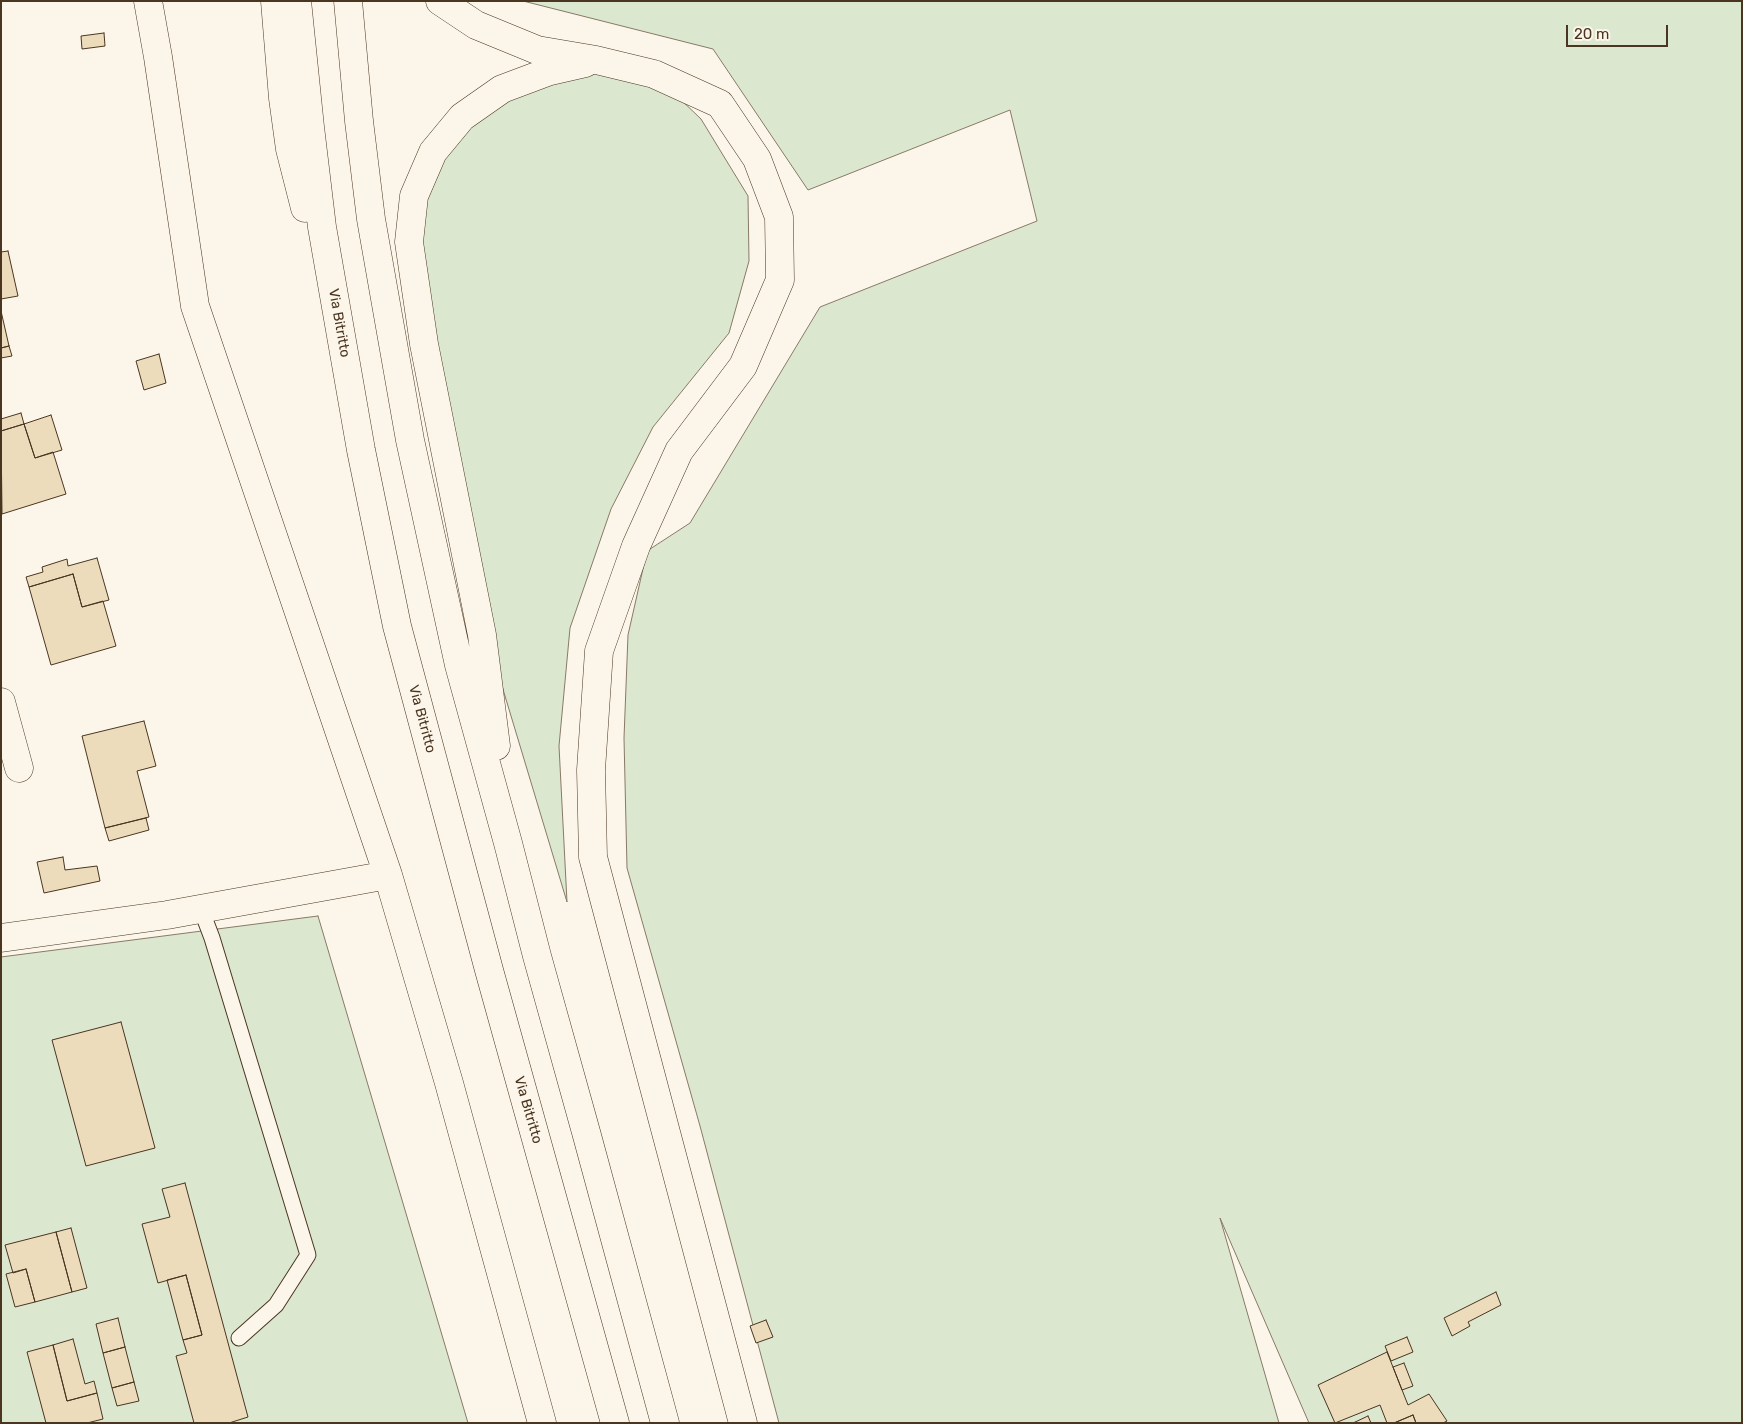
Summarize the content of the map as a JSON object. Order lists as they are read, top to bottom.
{
  "streets": {
    "main road": ["Via Bitritto"]
  },
  "scale_bar": "20 m"
}
